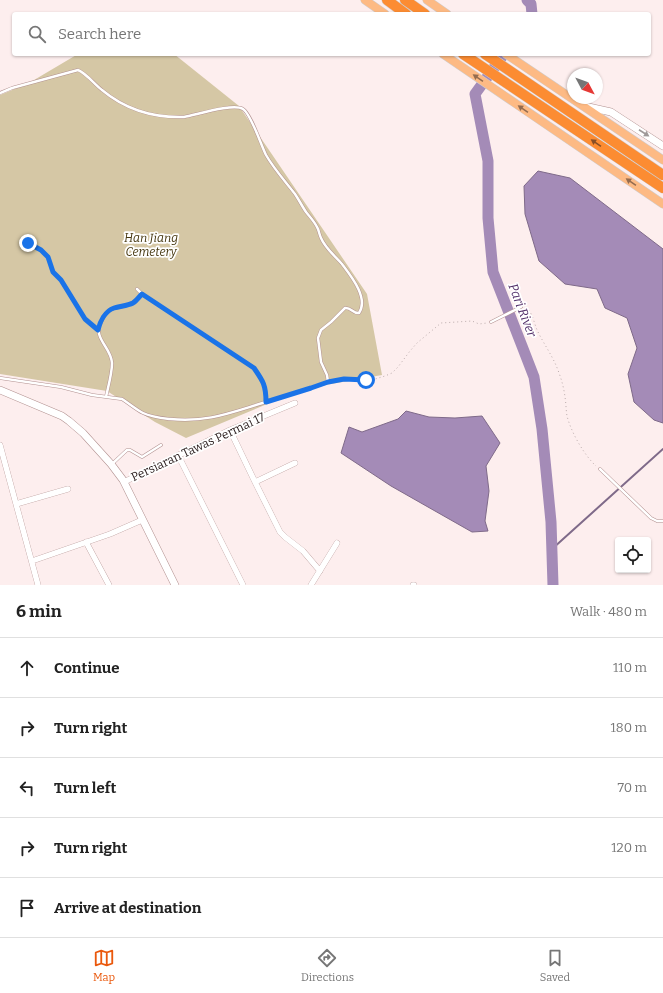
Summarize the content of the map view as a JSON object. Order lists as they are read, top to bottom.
{
  "streets": {
    "street": ["Persiaran Tawas Permai 17"]
  },
  "water": ["Pari River"],
  "parks": ["Han Jiang Cemetery"],
  "north": "bottom right",
  "page": {
    "search": "Search here",
    "heading": ["6 min", "Walk · 480 m"],
    "list": [
      ["Continue", "110 m"],
      ["Turn right", "180 m"],
      ["Turn left", "70 m"],
      ["Turn right", "120 m"],
      "Arrive at destination"
    ],
    "nav": ["Map", "Directions", "Saved"]
  }
}
